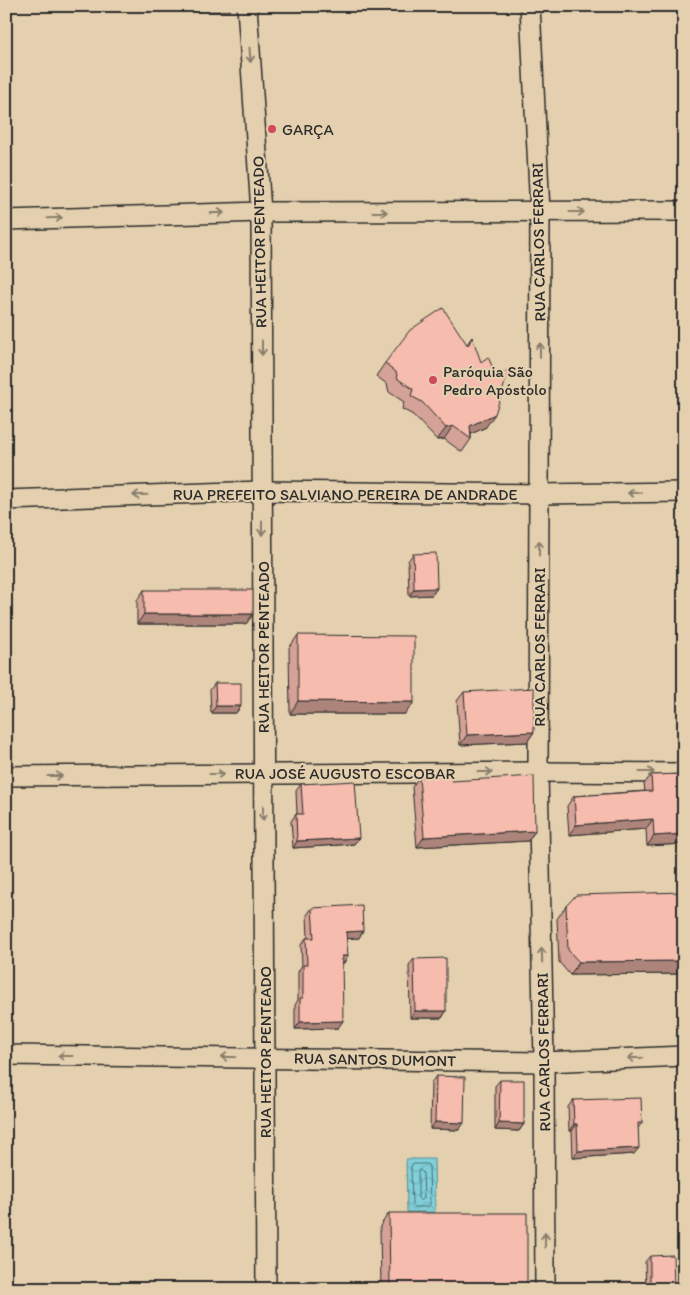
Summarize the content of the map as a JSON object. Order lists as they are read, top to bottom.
{
  "streets": {
    "street": [
      "RUA HEITOR PENTEADO",
      "RUA CARLOS FERRARI",
      "RUA PREFEITO SALVIANO PEREIRA DE ANDRADE",
      "RUA JOSÉ AUGUSTO ESCOBAR",
      "RUA SANTOS DUMONT"
    ]
  },
  "crossings": [
    ["RUA HEITOR PENTEADO", "RUA PREFEITO SALVIANO PEREIRA DE ANDRADE"],
    ["RUA HEITOR PENTEADO", "RUA JOSÉ AUGUSTO ESCOBAR"],
    ["RUA HEITOR PENTEADO", "RUA SANTOS DUMONT"],
    ["RUA CARLOS FERRARI", "RUA PREFEITO SALVIANO PEREIRA DE ANDRADE"],
    ["RUA CARLOS FERRARI", "RUA JOSÉ AUGUSTO ESCOBAR"],
    ["RUA CARLOS FERRARI", "RUA SANTOS DUMONT"]
  ],
  "one_way": [
    "RUA HEITOR PENTEADO",
    "RUA CARLOS FERRARI",
    "RUA PREFEITO SALVIANO PEREIRA DE ANDRADE",
    "RUA JOSÉ AUGUSTO ESCOBAR",
    "RUA SANTOS DUMONT"
  ],
  "places": ["GARÇA", "Paróquia São Pedro Apóstolo"]
}
